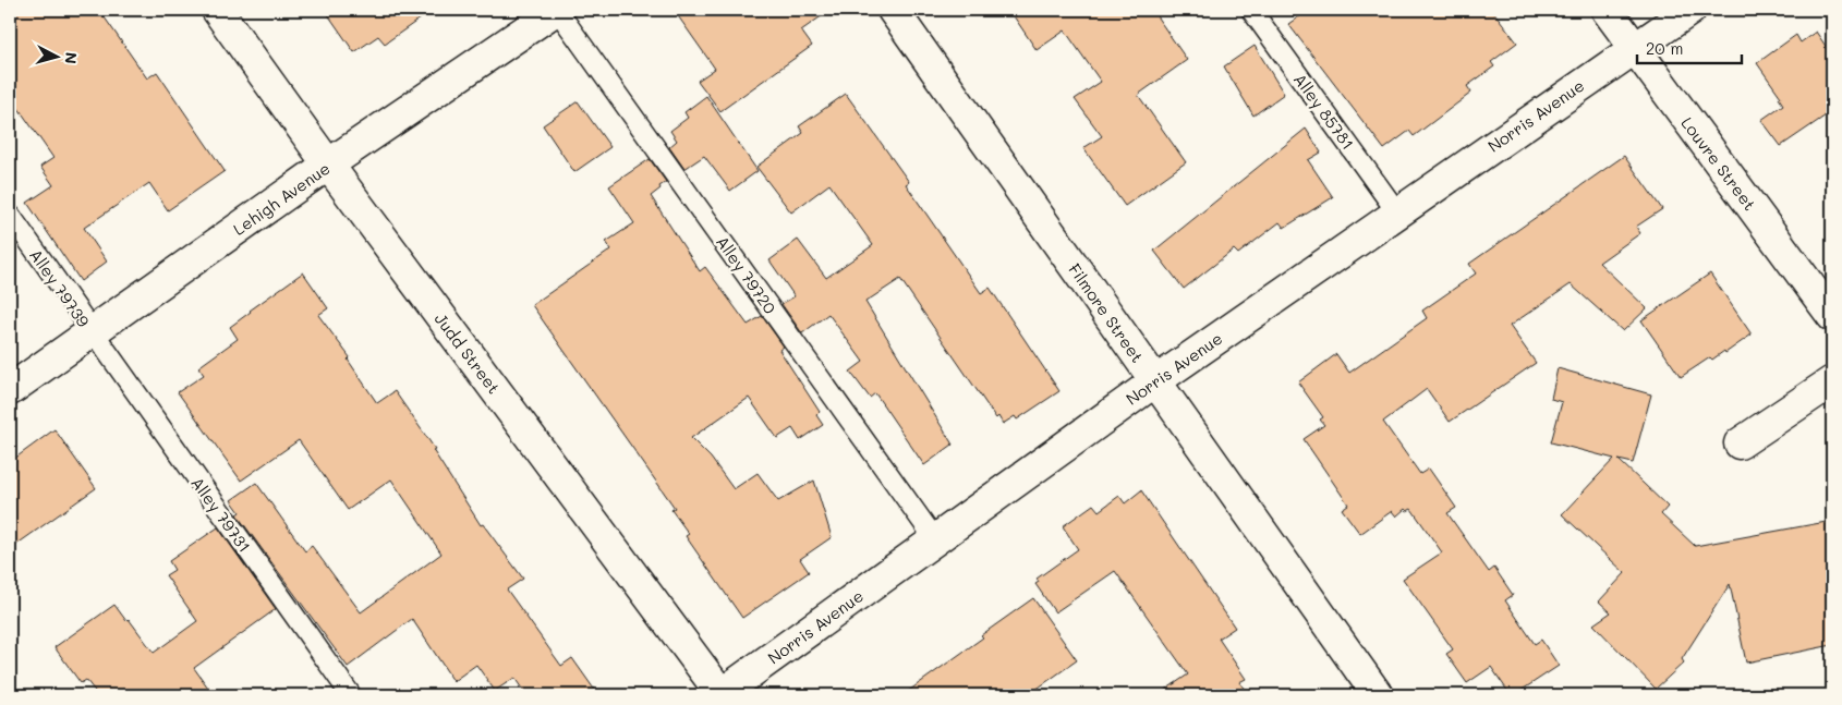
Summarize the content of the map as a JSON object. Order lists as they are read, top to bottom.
{
  "streets": {
    "street": [
      "Norris Avenue",
      "Louvre Street",
      "Lehigh Avenue",
      "Filmore Street",
      "Judd Street"
    ],
    "lane": [
      "Alley 85781",
      "Alley 79720",
      "Alley 79739",
      "Alley 79731"
    ]
  },
  "crossings": [
    ["Alley 85781", "Norris Avenue"],
    ["Norris Avenue", "Louvre Street"],
    ["Norris Avenue", "Alley 79720"],
    ["Norris Avenue", "Filmore Street"],
    ["Norris Avenue", "Judd Street"],
    ["Lehigh Avenue", "Alley 79720"],
    ["Lehigh Avenue", "Alley 79739"],
    ["Lehigh Avenue", "Judd Street"],
    ["Lehigh Avenue", "Alley 79731"],
    ["Alley 79739", "Alley 79731"]
  ],
  "scale_bar": "20 m",
  "north": "right"
}
